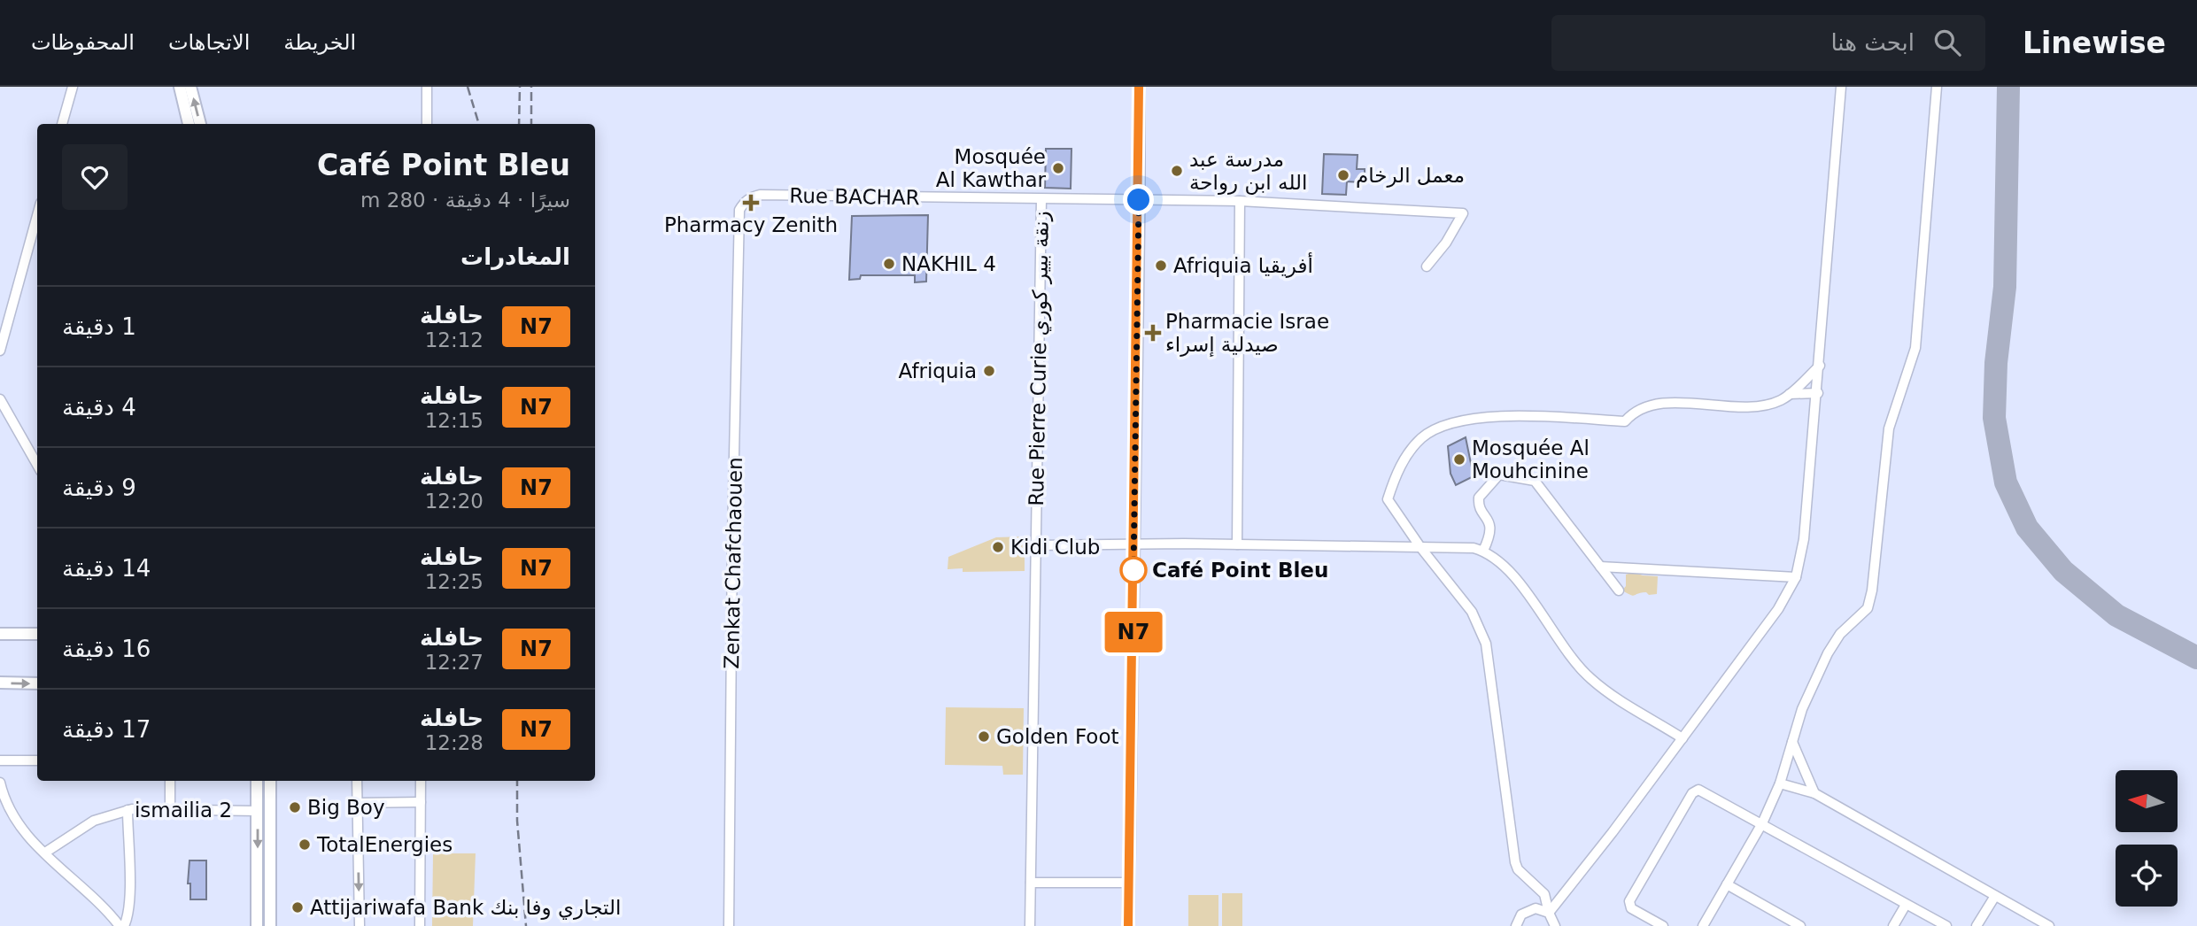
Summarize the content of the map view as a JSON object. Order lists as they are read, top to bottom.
{
  "streets": {
    "street": [
      "Rue BACHAR",
      "Rue Pierre Curie زنقة بيير كوري",
      "Zenkat Chafchaouen",
      "ismailia 2"
    ]
  },
  "crossings": [
    ["Rue BACHAR", "Rue Pierre Curie زنقة بيير كوري"],
    ["Rue BACHAR", "Zenkat Chafchaouen"]
  ],
  "places": {
    "other": [
      "Mosquée Al Kawthar",
      "مدرسة عبد الله ابن رواحة",
      "معمل الرخام",
      "NAKHIL 4",
      "Afriquia أفريقيا",
      "Afriquia",
      "Mosquée Al Mouhcinine",
      "Kidi Club",
      "Café Point Bleu",
      "Golden Foot",
      "Big Boy",
      "TotalEnergies",
      "Attijariwafa Bank التجاري وفا بنك"
    ],
    "health": ["Pharmacy Zenith", "Pharmacie Israe صيدلية إسراء"]
  },
  "lines": ["bus line N7"],
  "north": "left",
  "page": {
    "header": "Linewise",
    "search": "ابحث هنا",
    "nav": ["الخريطة", "الاتجاهات", "المحفوظات"],
    "on_map": "N7",
    "heading": [
      ["Café Point Bleu", "سيرًا · 4 دقيقة · 280 m"],
      "المغادرات"
    ],
    "list": [
      {
        "mark": "N7",
        "name": "حافلة",
        "note": "12:12",
        "value": "1 دقيقة"
      },
      {
        "mark": "N7",
        "name": "حافلة",
        "note": "12:15",
        "value": "4 دقيقة"
      },
      {
        "mark": "N7",
        "name": "حافلة",
        "note": "12:20",
        "value": "9 دقيقة"
      },
      {
        "mark": "N7",
        "name": "حافلة",
        "note": "12:25",
        "value": "14 دقيقة"
      },
      {
        "mark": "N7",
        "name": "حافلة",
        "note": "12:27",
        "value": "16 دقيقة"
      },
      {
        "mark": "N7",
        "name": "حافلة",
        "note": "12:28",
        "value": "17 دقيقة"
      }
    ]
  }
}
